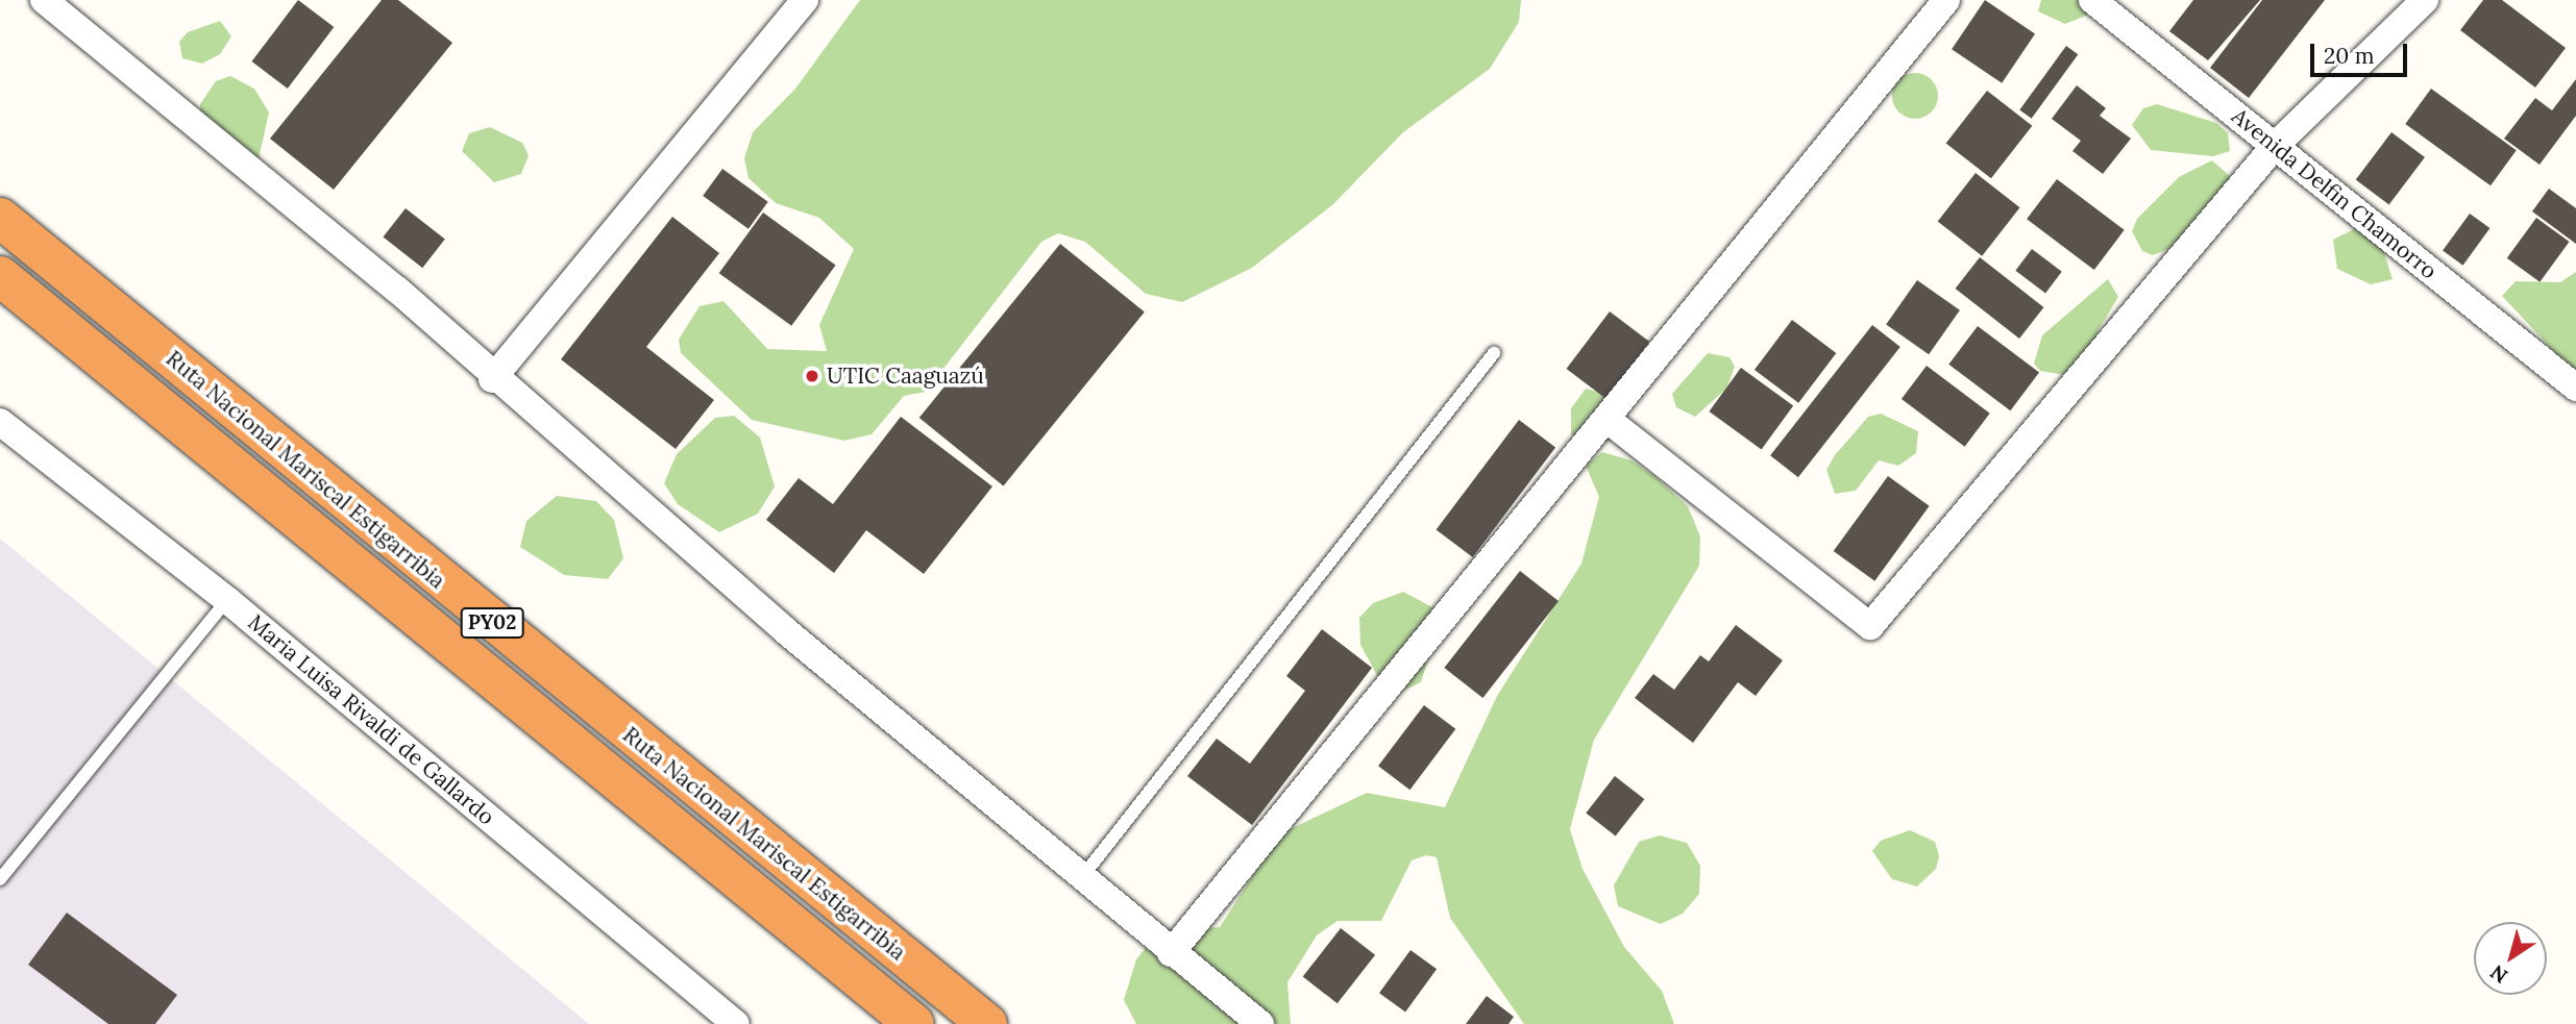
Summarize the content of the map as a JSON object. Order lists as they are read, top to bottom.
{
  "streets": {
    "highway": ["Ruta Nacional Mariscal Estigarribia", "PY02"],
    "street": ["Avenida Delfin Chamorro", "Maria Luisa Rivaldi de Gallardo"]
  },
  "places": ["UTIC Caaguazú"],
  "scale_bar": "20 m",
  "north": "bottom left"
}
